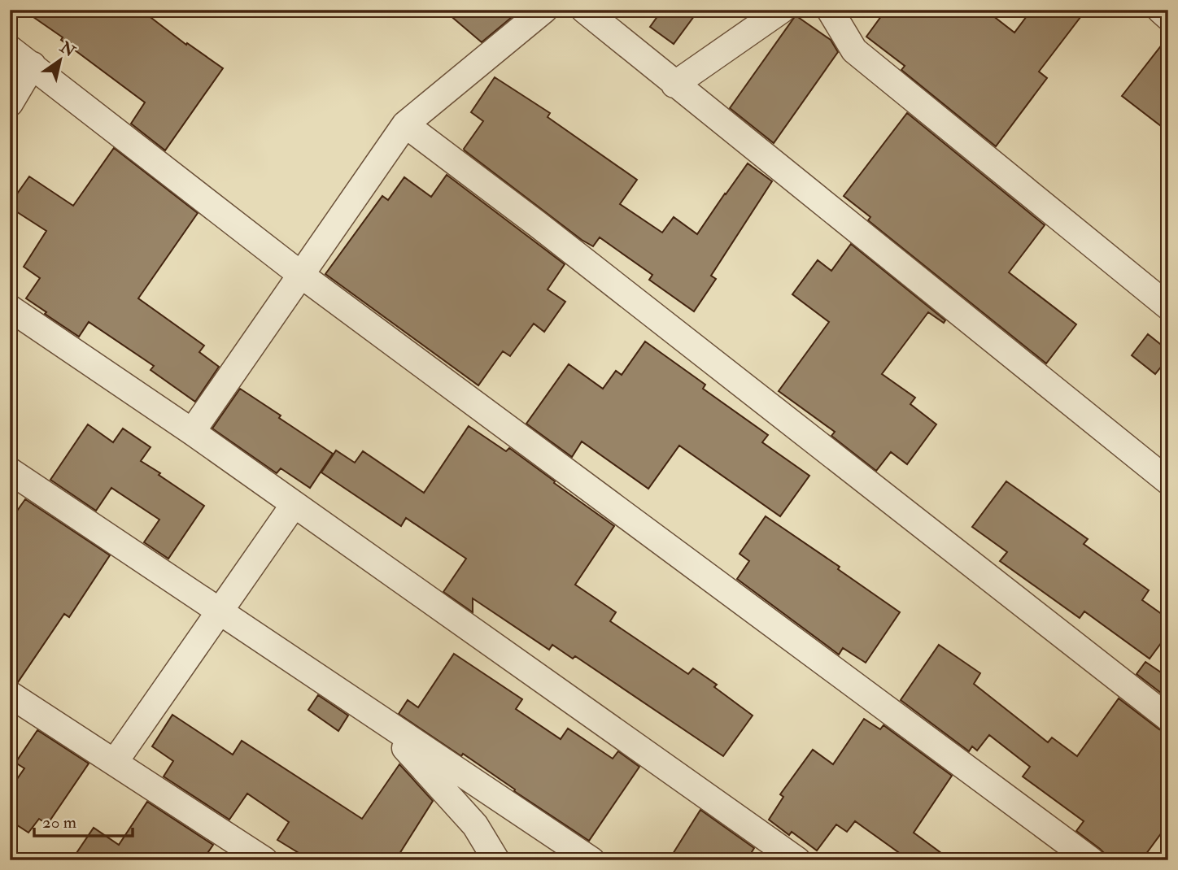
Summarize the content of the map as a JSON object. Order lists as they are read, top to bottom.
{
  "scale_bar": "20 m",
  "north": "top right"
}
